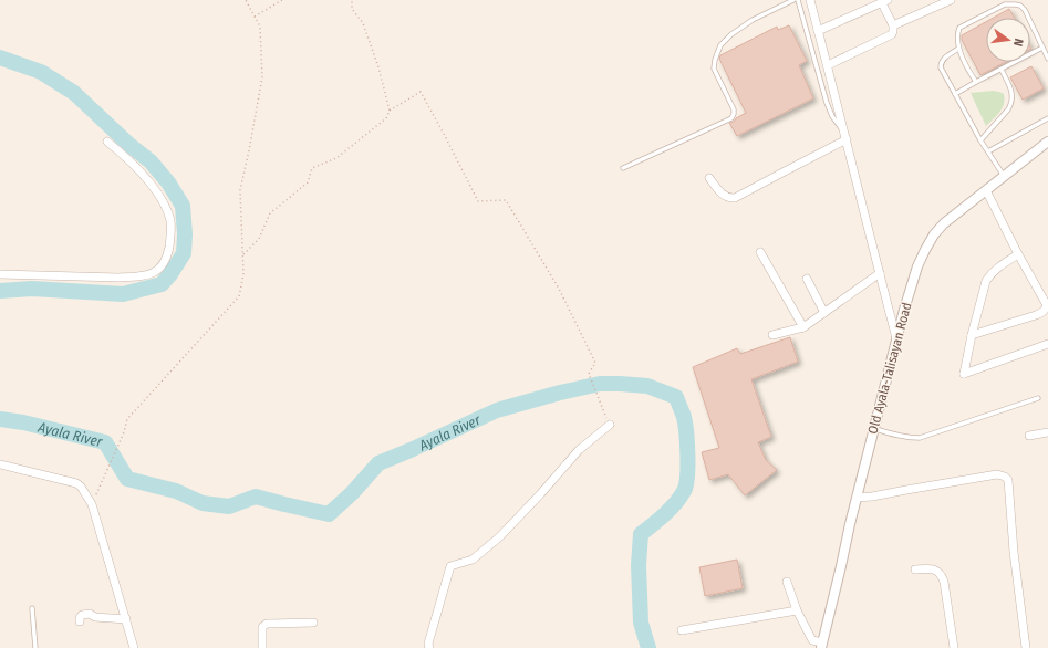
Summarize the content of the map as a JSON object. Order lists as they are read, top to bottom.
{
  "streets": {
    "street": ["Old Ayala-Talisayan Road"]
  },
  "water": ["Ayala River"],
  "north": "right"
}
